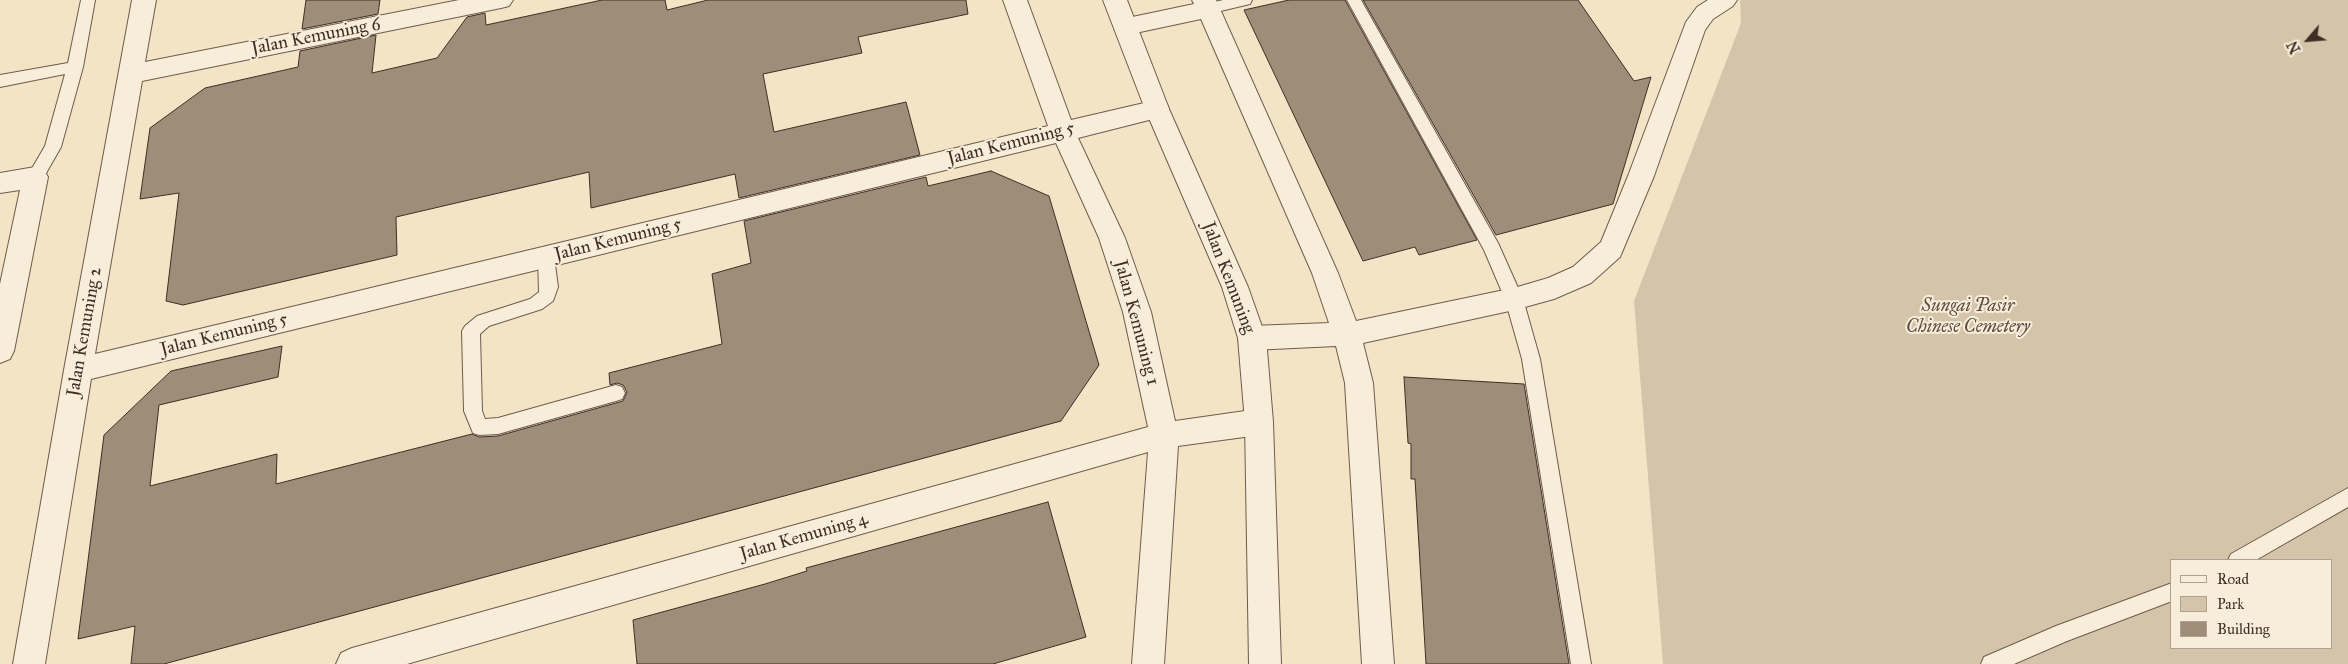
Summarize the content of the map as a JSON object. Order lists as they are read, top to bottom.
{
  "streets": {
    "street": [
      "Jalan Kemuning 6",
      "Jalan Kemuning 5",
      "Jalan Kemuning",
      "Jalan Kemuning 1",
      "Jalan Kemuning 2",
      "Jalan Kemuning 4"
    ]
  },
  "crossings": [
    ["Jalan Kemuning 6", "Jalan Kemuning 2"],
    ["Jalan Kemuning 5", "Jalan Kemuning"],
    ["Jalan Kemuning 5", "Jalan Kemuning 1"],
    ["Jalan Kemuning 5", "Jalan Kemuning 2"],
    ["Jalan Kemuning", "Jalan Kemuning 4"],
    ["Jalan Kemuning 1", "Jalan Kemuning 4"]
  ],
  "parks": ["Sungai Pasir Chinese Cemetery"],
  "legend": ["Road", "Park", "Building"],
  "north": "bottom left"
}
